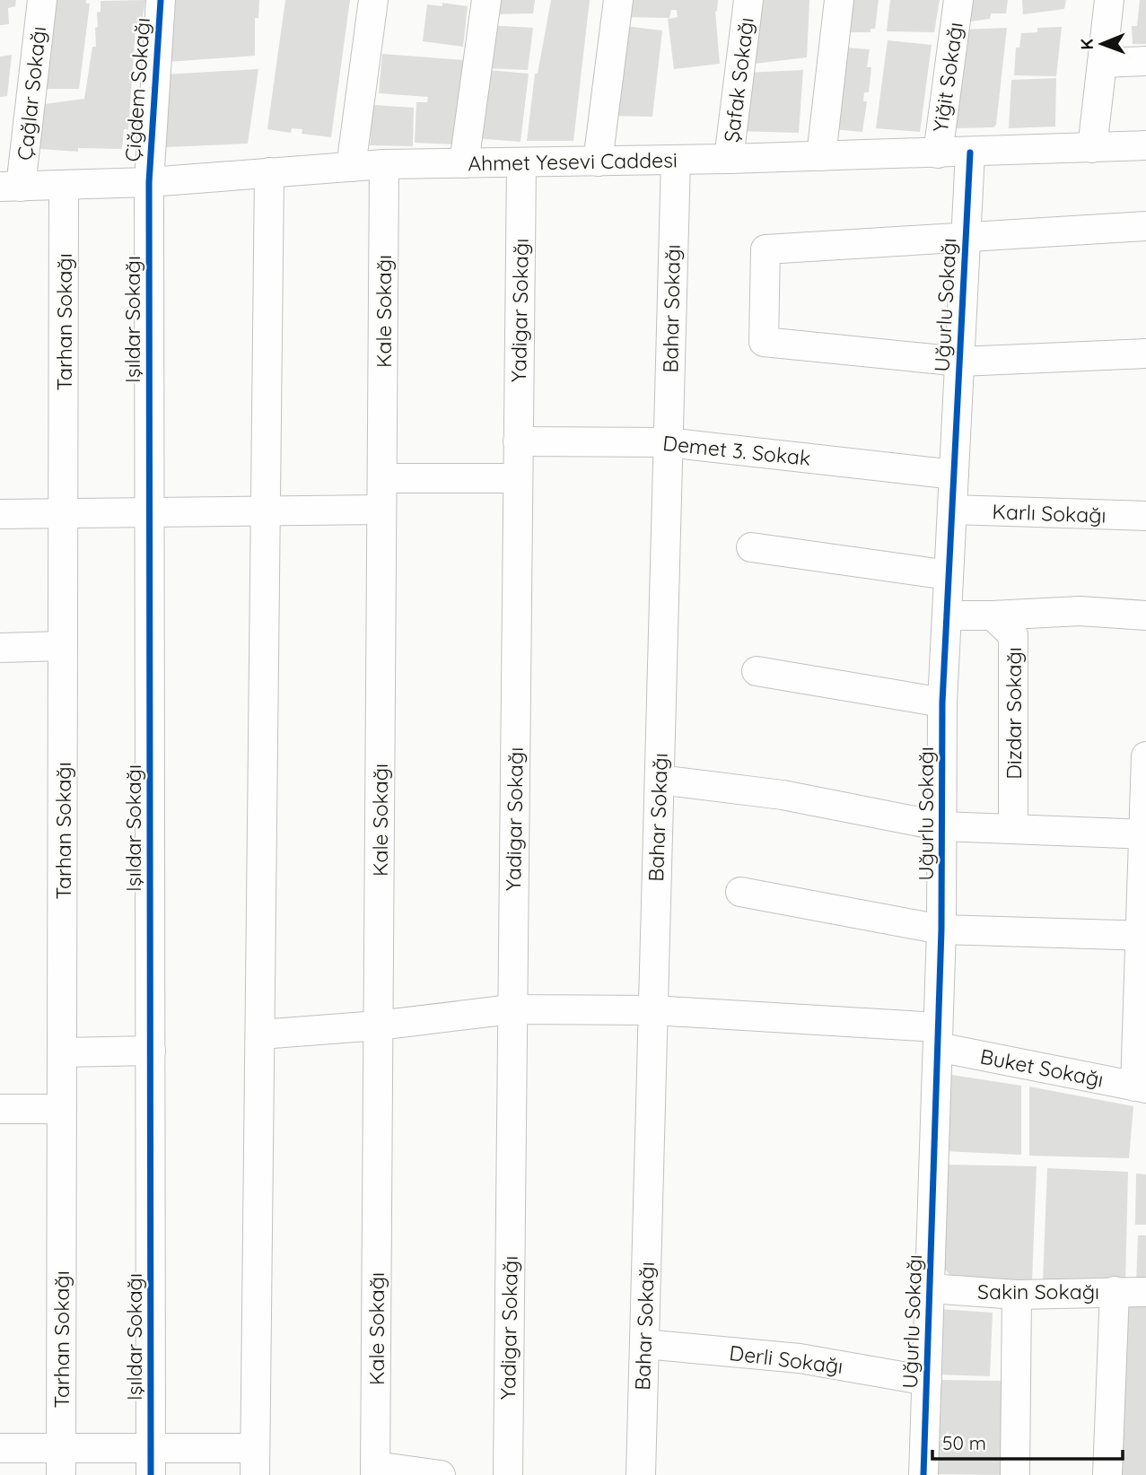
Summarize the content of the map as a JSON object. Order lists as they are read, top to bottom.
{
  "streets": {
    "street": [
      "Yiğit Sokağı",
      "Şafak Sokağı",
      "Çiğdem Sokağı",
      "Çağlar Sokağı",
      "Ahmet Yesevi Caddesi",
      "Uğurlu Sokağı",
      "Bahar Sokağı",
      "Yadigar Sokağı",
      "Kale Sokağı",
      "Işıldar Sokağı",
      "Tarhan Sokağı",
      "Demet 3. Sokak",
      "Karlı Sokağı",
      "Dizdar Sokağı",
      "Buket Sokağı",
      "Sakin Sokağı",
      "Derli Sokağı"
    ]
  },
  "crossings": [
    ["Yiğit Sokağı", "Ahmet Yesevi Caddesi"],
    ["Şafak Sokağı", "Ahmet Yesevi Caddesi"],
    ["Çiğdem Sokağı", "Ahmet Yesevi Caddesi"],
    ["Çiğdem Sokağı", "Işıldar Sokağı"],
    ["Çağlar Sokağı", "Ahmet Yesevi Caddesi"],
    ["Ahmet Yesevi Caddesi", "Uğurlu Sokağı"],
    ["Ahmet Yesevi Caddesi", "Bahar Sokağı"],
    ["Ahmet Yesevi Caddesi", "Yadigar Sokağı"],
    ["Ahmet Yesevi Caddesi", "Kale Sokağı"],
    ["Ahmet Yesevi Caddesi", "Işıldar Sokağı"],
    ["Ahmet Yesevi Caddesi", "Tarhan Sokağı"],
    ["Uğurlu Sokağı", "Demet 3. Sokak"],
    ["Uğurlu Sokağı", "Karlı Sokağı"],
    ["Uğurlu Sokağı", "Buket Sokağı"],
    ["Uğurlu Sokağı", "Sakin Sokağı"],
    ["Uğurlu Sokağı", "Derli Sokağı"],
    ["Bahar Sokağı", "Demet 3. Sokak"],
    ["Bahar Sokağı", "Buket Sokağı"],
    ["Bahar Sokağı", "Derli Sokağı"],
    ["Yadigar Sokağı", "Demet 3. Sokak"],
    ["Yadigar Sokağı", "Buket Sokağı"],
    ["Kale Sokağı", "Buket Sokağı"]
  ],
  "scale_bar": "50 m",
  "north": "left"
}
